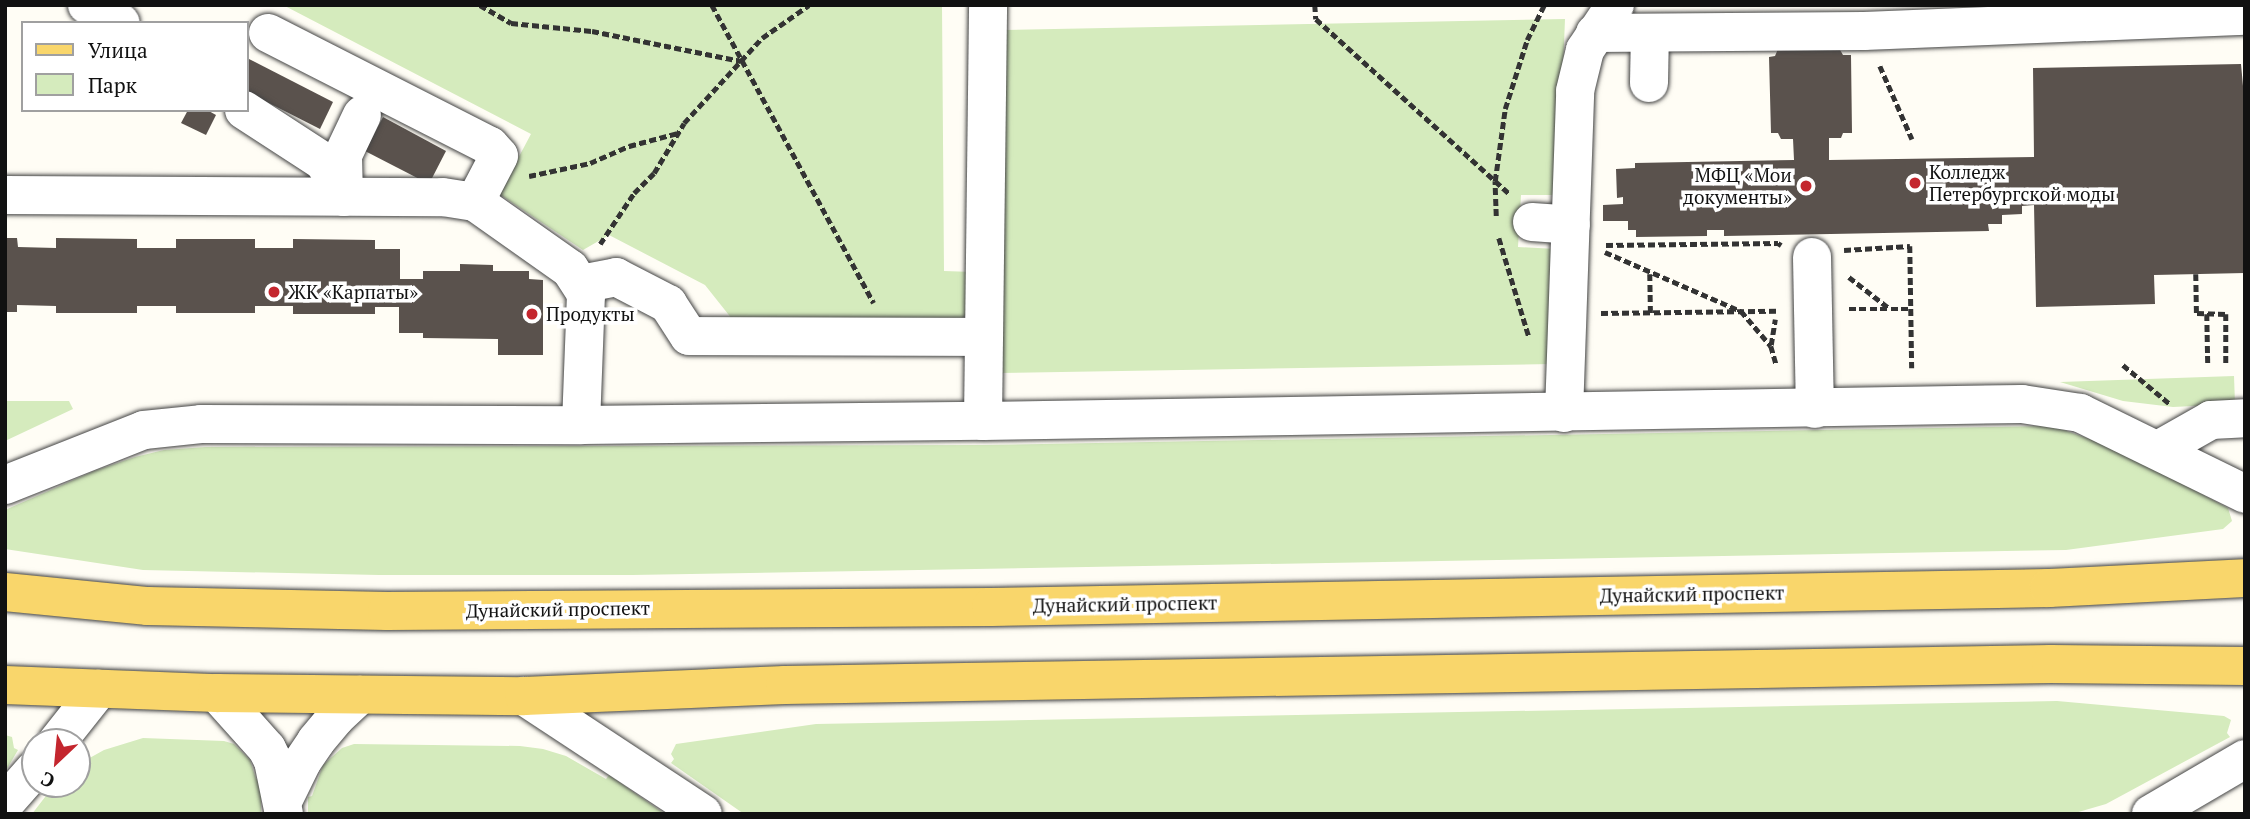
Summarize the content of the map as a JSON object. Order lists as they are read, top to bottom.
{
  "streets": {
    "main road": ["Дунайский проспект"]
  },
  "places": [
    "Колледж Петербургской моды",
    "МФЦ «Мои документы»",
    "ЖК «Карпаты»",
    "Продукты"
  ],
  "legend": ["Улица", "Парк"],
  "north": "bottom left"
}
